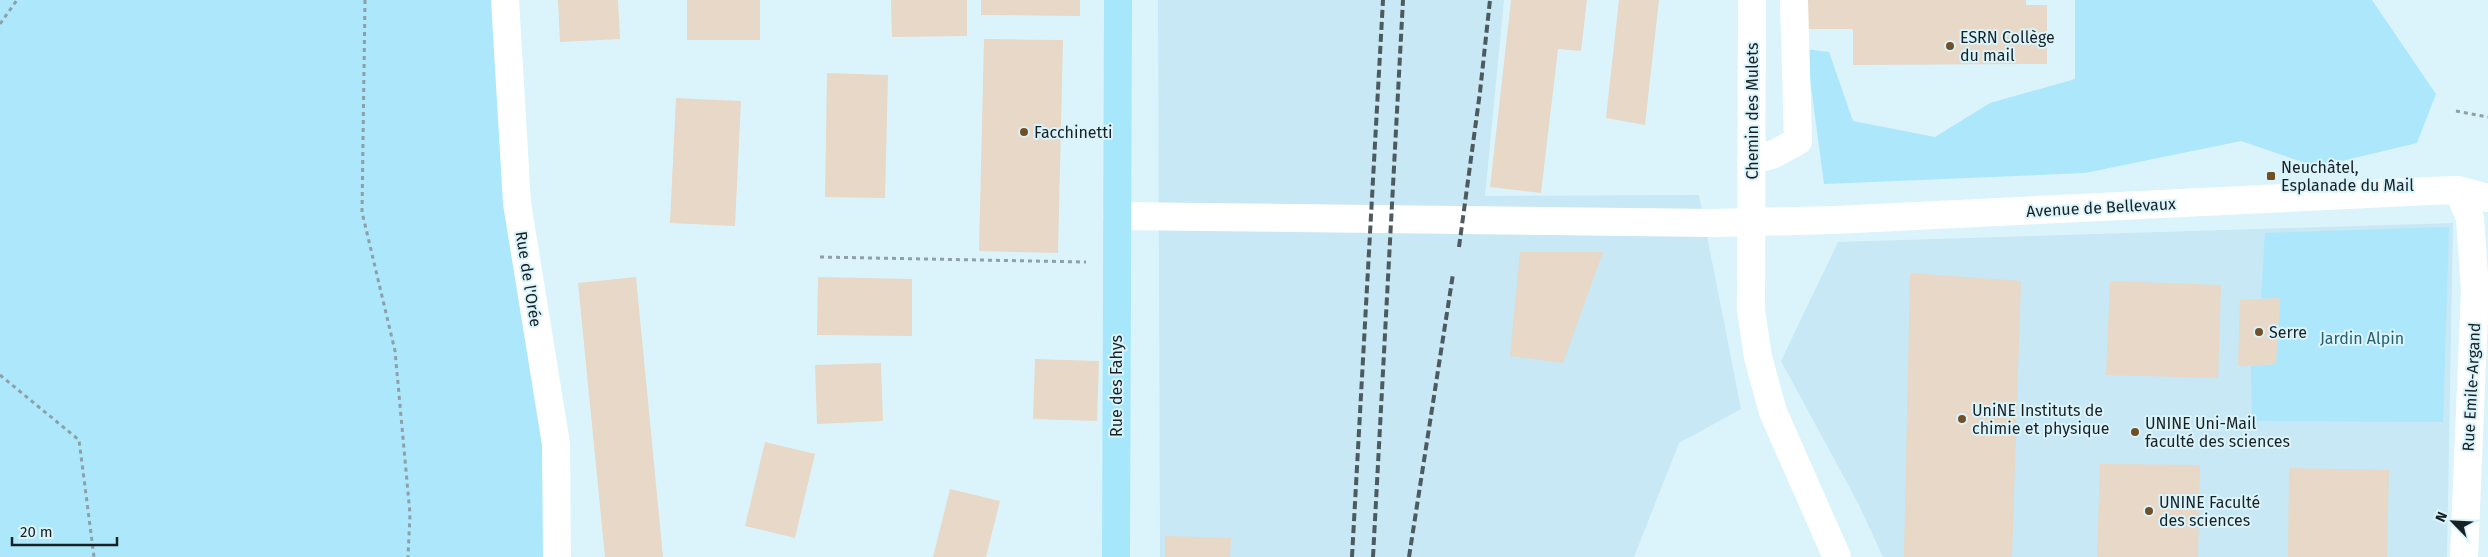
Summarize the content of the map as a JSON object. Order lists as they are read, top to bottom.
{
  "streets": {
    "main road": ["Rue des Fahys"],
    "street": [
      "Chemin des Mulets",
      "Avenue de Bellevaux",
      "Rue de l'Orée",
      "Rue Emile-Argand"
    ]
  },
  "crossings": [
    ["Chemin des Mulets", "Avenue de Bellevaux"],
    ["Avenue de Bellevaux", "Rue des Fahys"],
    ["Avenue de Bellevaux", "Rue Emile-Argand"]
  ],
  "parks": ["Jardin Alpin"],
  "places": {
    "other": [
      "ESRN Collège du mail",
      "Facchinetti",
      "Serre",
      "UniNE Instituts de chimie et physique",
      "UNINE Uni-Mail faculté des sciences",
      "UNINE Faculté des sciences"
    ],
    "transit": ["Neuchâtel, Esplanade du Mail"]
  },
  "scale_bar": "20 m",
  "north": "top left"
}
